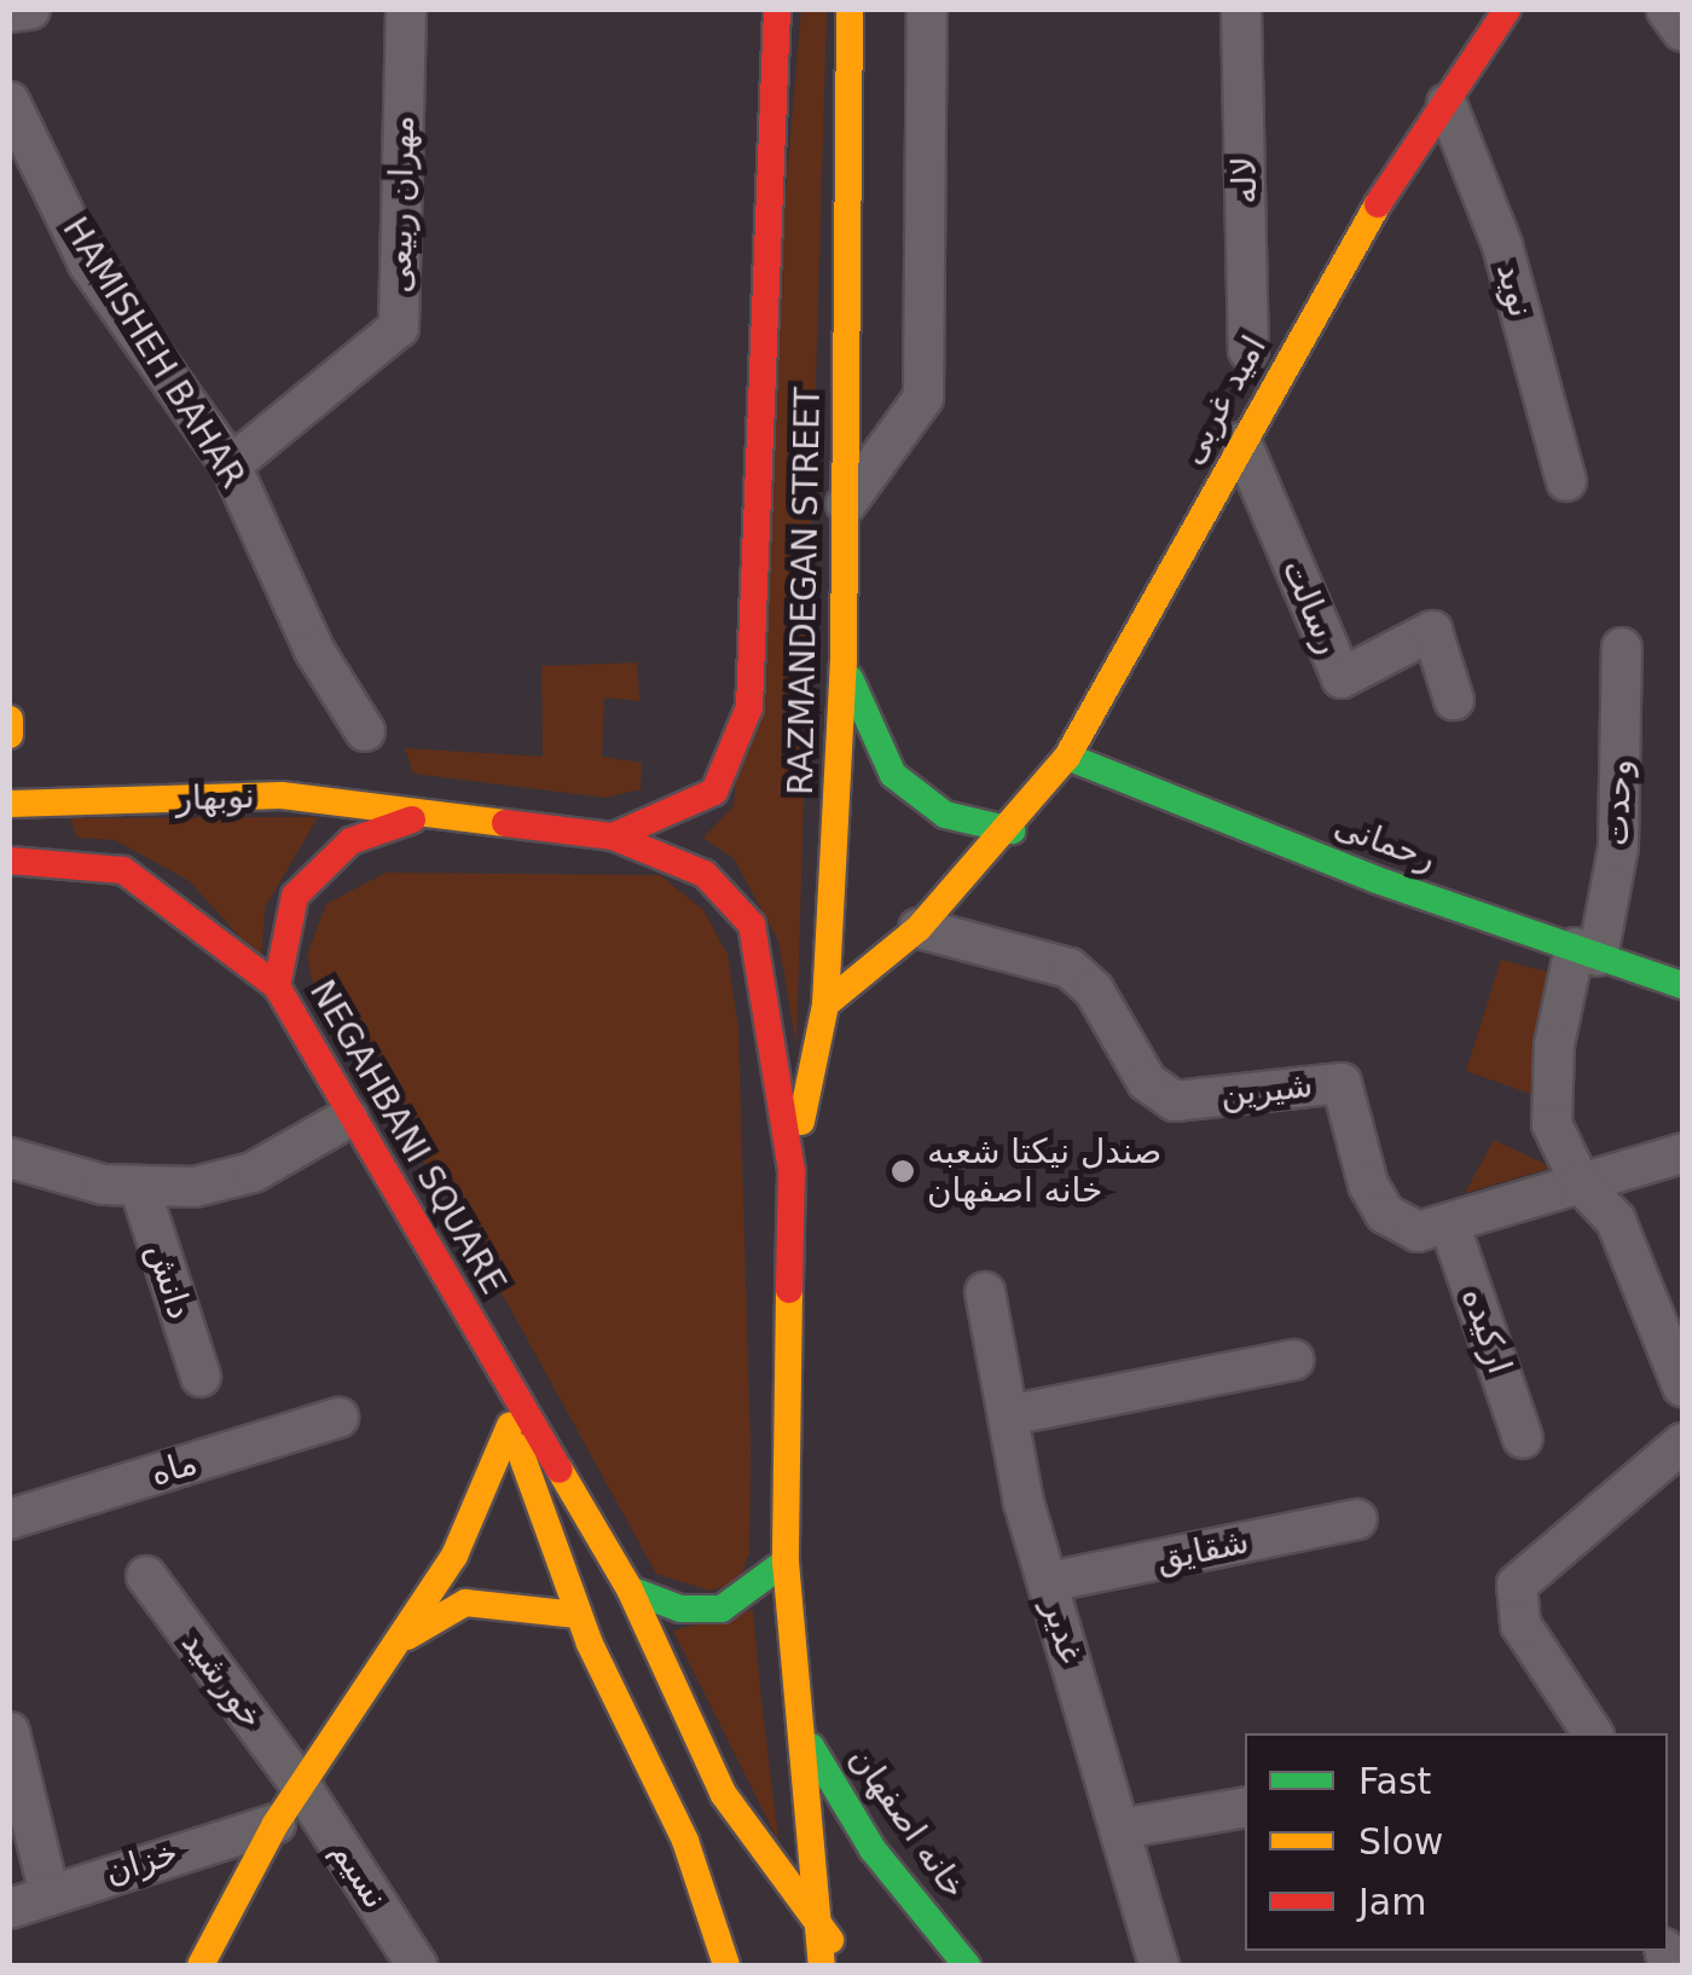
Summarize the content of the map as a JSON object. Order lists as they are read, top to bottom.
{
  "streets": {
    "main road": [
      "امید غربی",
      "RAZMANDEGAN STREET",
      "نوبهار",
      "رحمانی",
      "NEGAHBANI SQUARE",
      "خانه اصفهان"
    ],
    "street": [
      "لاله",
      "مهران ربیعی",
      "نوید",
      "HAMISHEH BAHAR",
      "رسالت",
      "وحدت",
      "شیرین",
      "دانش",
      "ارکیده",
      "ماه",
      "شقایق",
      "غدیر",
      "خورشید",
      "خزان",
      "نسیم"
    ]
  },
  "crossings": [
    ["مهران ربیعی", "HAMISHEH BAHAR"],
    ["نوید", "امید غربی"],
    ["امید غربی", "RAZMANDEGAN STREET"],
    ["امید غربی", "رسالت"],
    ["امید غربی", "رحمانی"],
    ["امید غربی", "شیرین"],
    ["RAZMANDEGAN STREET", "NEGAHBANI SQUARE"],
    ["نوبهار", "NEGAHBANI SQUARE"],
    ["وحدت", "رحمانی"],
    ["شیرین", "ارکیده"],
    ["NEGAHBANI SQUARE", "خانه اصفهان"],
    ["شقایق", "غدیر"],
    ["خورشید", "نسیم"]
  ],
  "places": ["صندل نیکتا شعبه خانه اصفهان"],
  "legend": ["Fast", "Slow", "Jam"]
}
